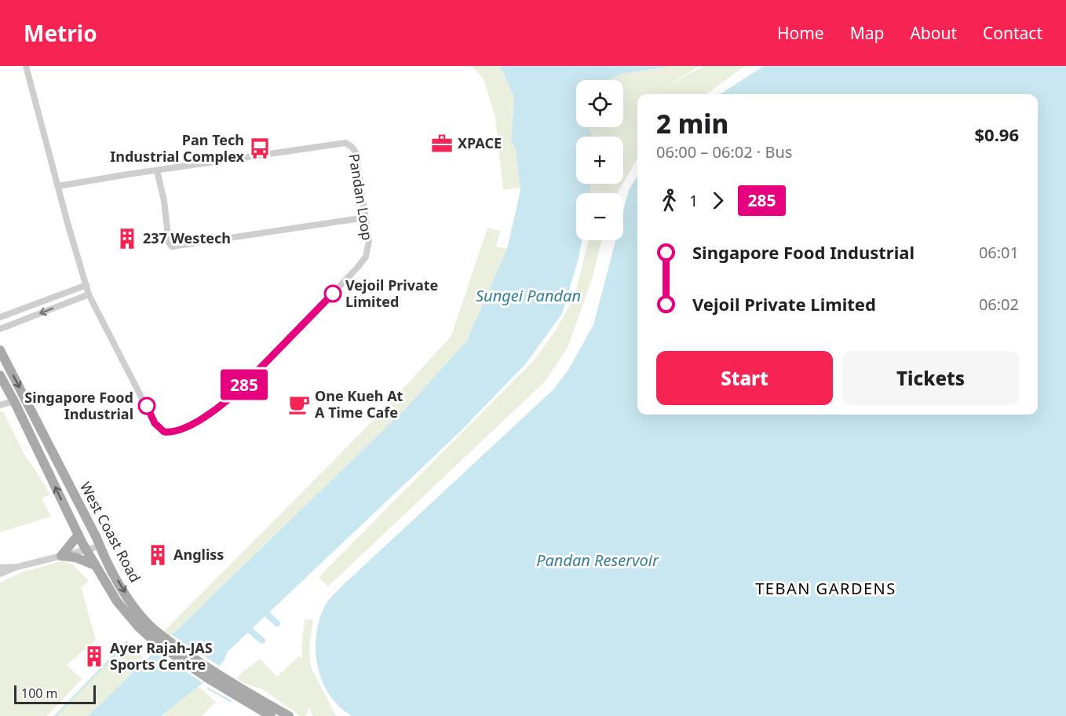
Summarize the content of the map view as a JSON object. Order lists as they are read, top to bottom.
{
  "streets": {
    "main road": ["West Coast Road"],
    "street": ["Pandan Loop"]
  },
  "districts": ["TEBAN GARDENS"],
  "water": ["Sungei Pandan", "Pandan Reservoir"],
  "places": {
    "office": ["XPACE"],
    "bus stop": ["Pan Tech Industrial Complex"],
    "building": ["237 Westech", "Angliss", "Ayer Rajah-JAS Sports Centre"],
    "other": ["Vejoil Private Limited", "Singapore Food Industrial"],
    "cafe": ["One Kueh At A Time Cafe"]
  },
  "lines": ["bus line 285"],
  "scale_bar": "100 m",
  "page": {
    "header": "Metrio",
    "nav": [
      "Home",
      "Map",
      "About",
      "Contact"
    ],
    "on_map": "285",
    "map_buttons": ["+", "−"],
    "heading": ["2 min", "06:00 – 06:02 · Bus", "$0.96"],
    "legs": ["1", "285"],
    "list": [
      {
        "name": "Singapore Food Industrial",
        "value": "06:01"
      },
      {
        "name": "Vejoil Private Limited",
        "value": "06:02"
      }
    ],
    "buttons": ["Start", "Tickets"],
    "scale": "100 m"
  }
}
